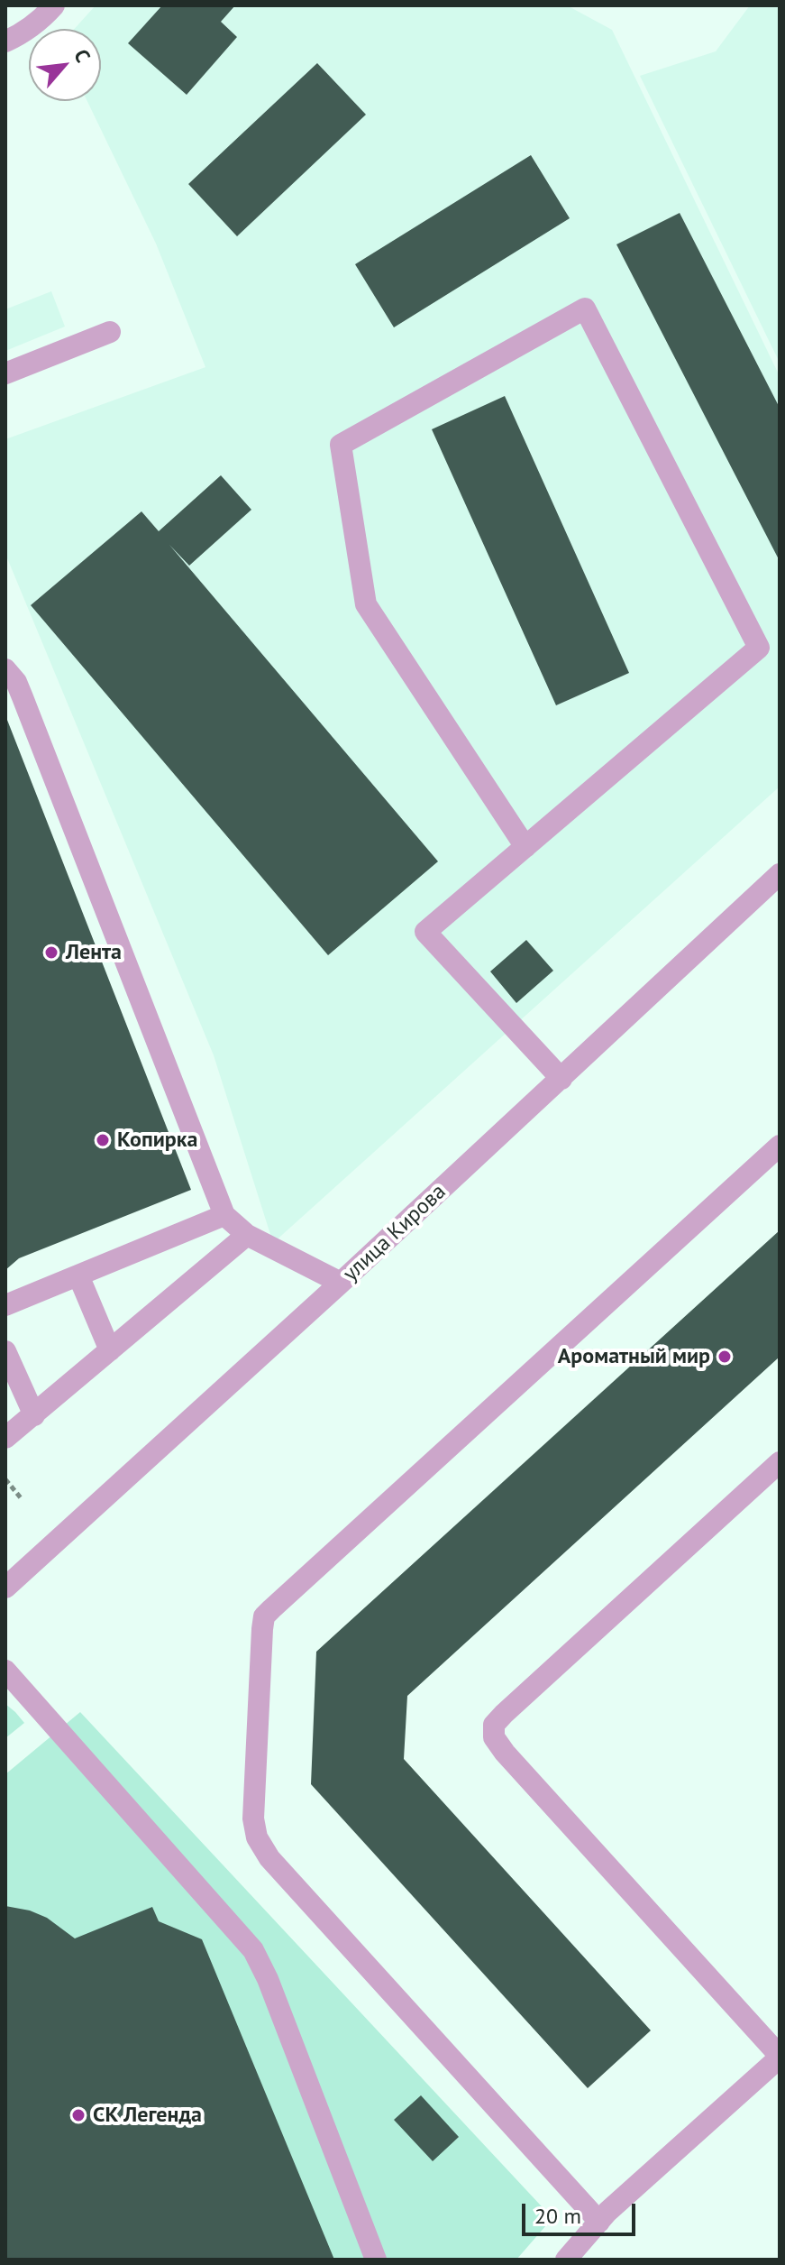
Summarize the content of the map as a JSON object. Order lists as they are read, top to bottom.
{
  "streets": {
    "street": ["улица Кирова"]
  },
  "places": [
    "Лента",
    "Копирка",
    "Ароматный мир",
    "СК Легенда"
  ],
  "scale_bar": "20 m",
  "north": "top right"
}
